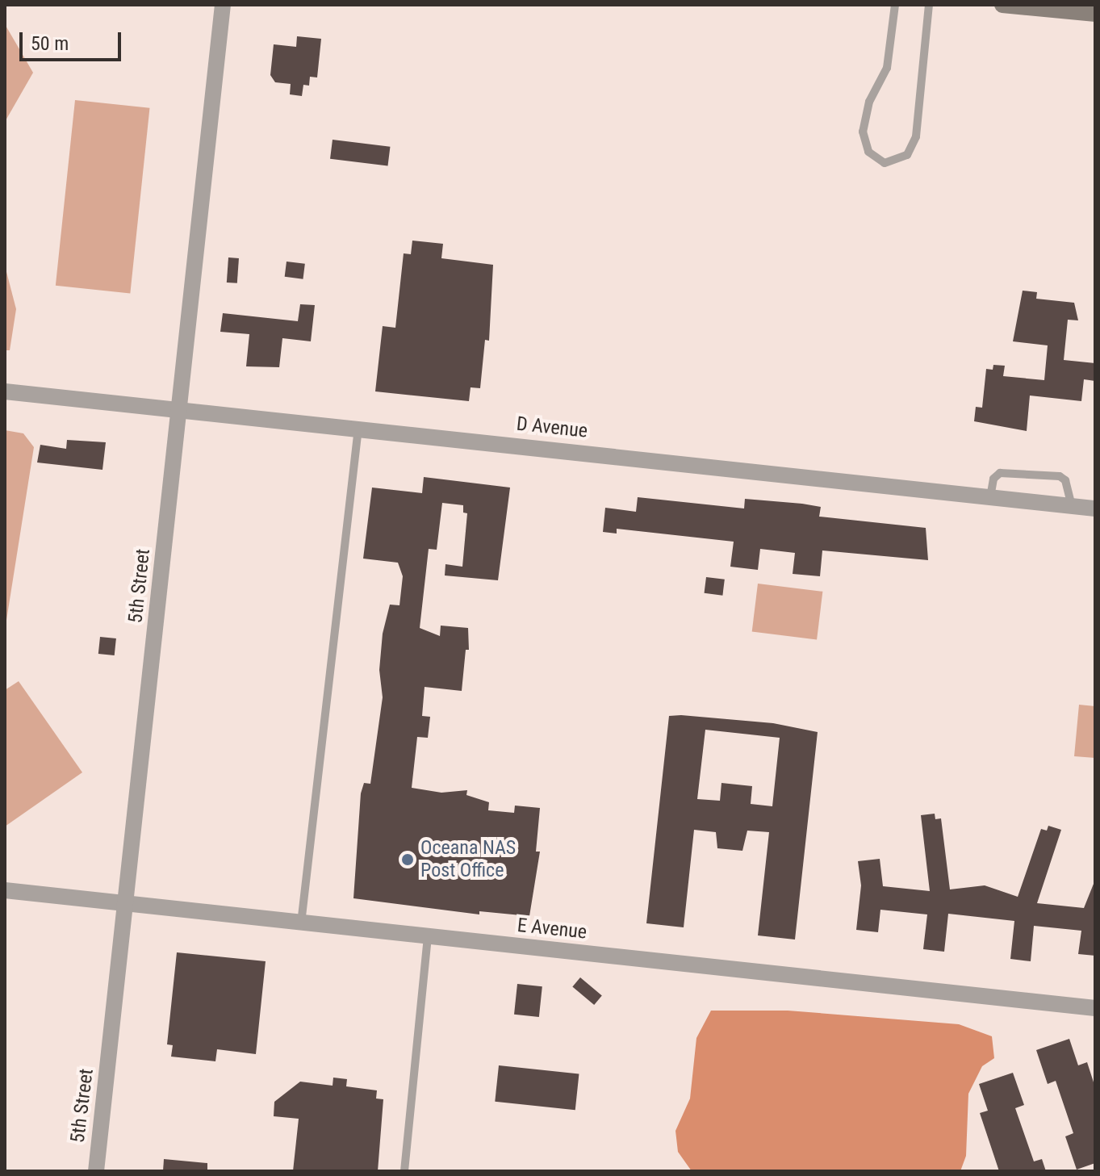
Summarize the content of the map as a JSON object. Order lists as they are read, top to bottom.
{
  "streets": {
    "street": ["D Avenue", "5th Street", "E Avenue"]
  },
  "crossings": [
    ["D Avenue", "5th Street"],
    ["5th Street", "E Avenue"]
  ],
  "places": ["Oceana NAS Post Office"],
  "scale_bar": "50 m"
}
